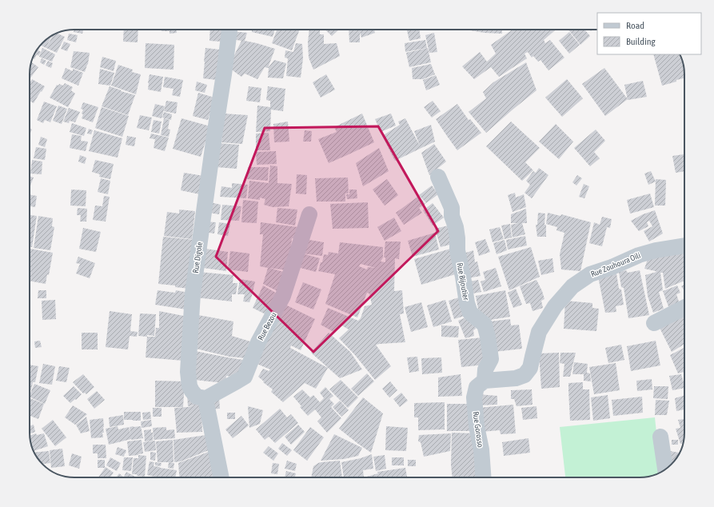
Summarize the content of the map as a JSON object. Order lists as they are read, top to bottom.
{
  "streets": {
    "street": [
      "Rue Digole",
      "Rue Zouhoura Oili",
      "Rue Bijoutier",
      "Rue Bezou",
      "Rue Gorosso"
    ]
  },
  "crossings": [
    ["Rue Digole", "Rue Bezou"],
    ["Rue Zouhoura Oili", "Rue Bijoutier"],
    ["Rue Zouhoura Oili", "Rue Gorosso"],
    ["Rue Bijoutier", "Rue Gorosso"]
  ],
  "legend": ["Road", "Building"]
}
